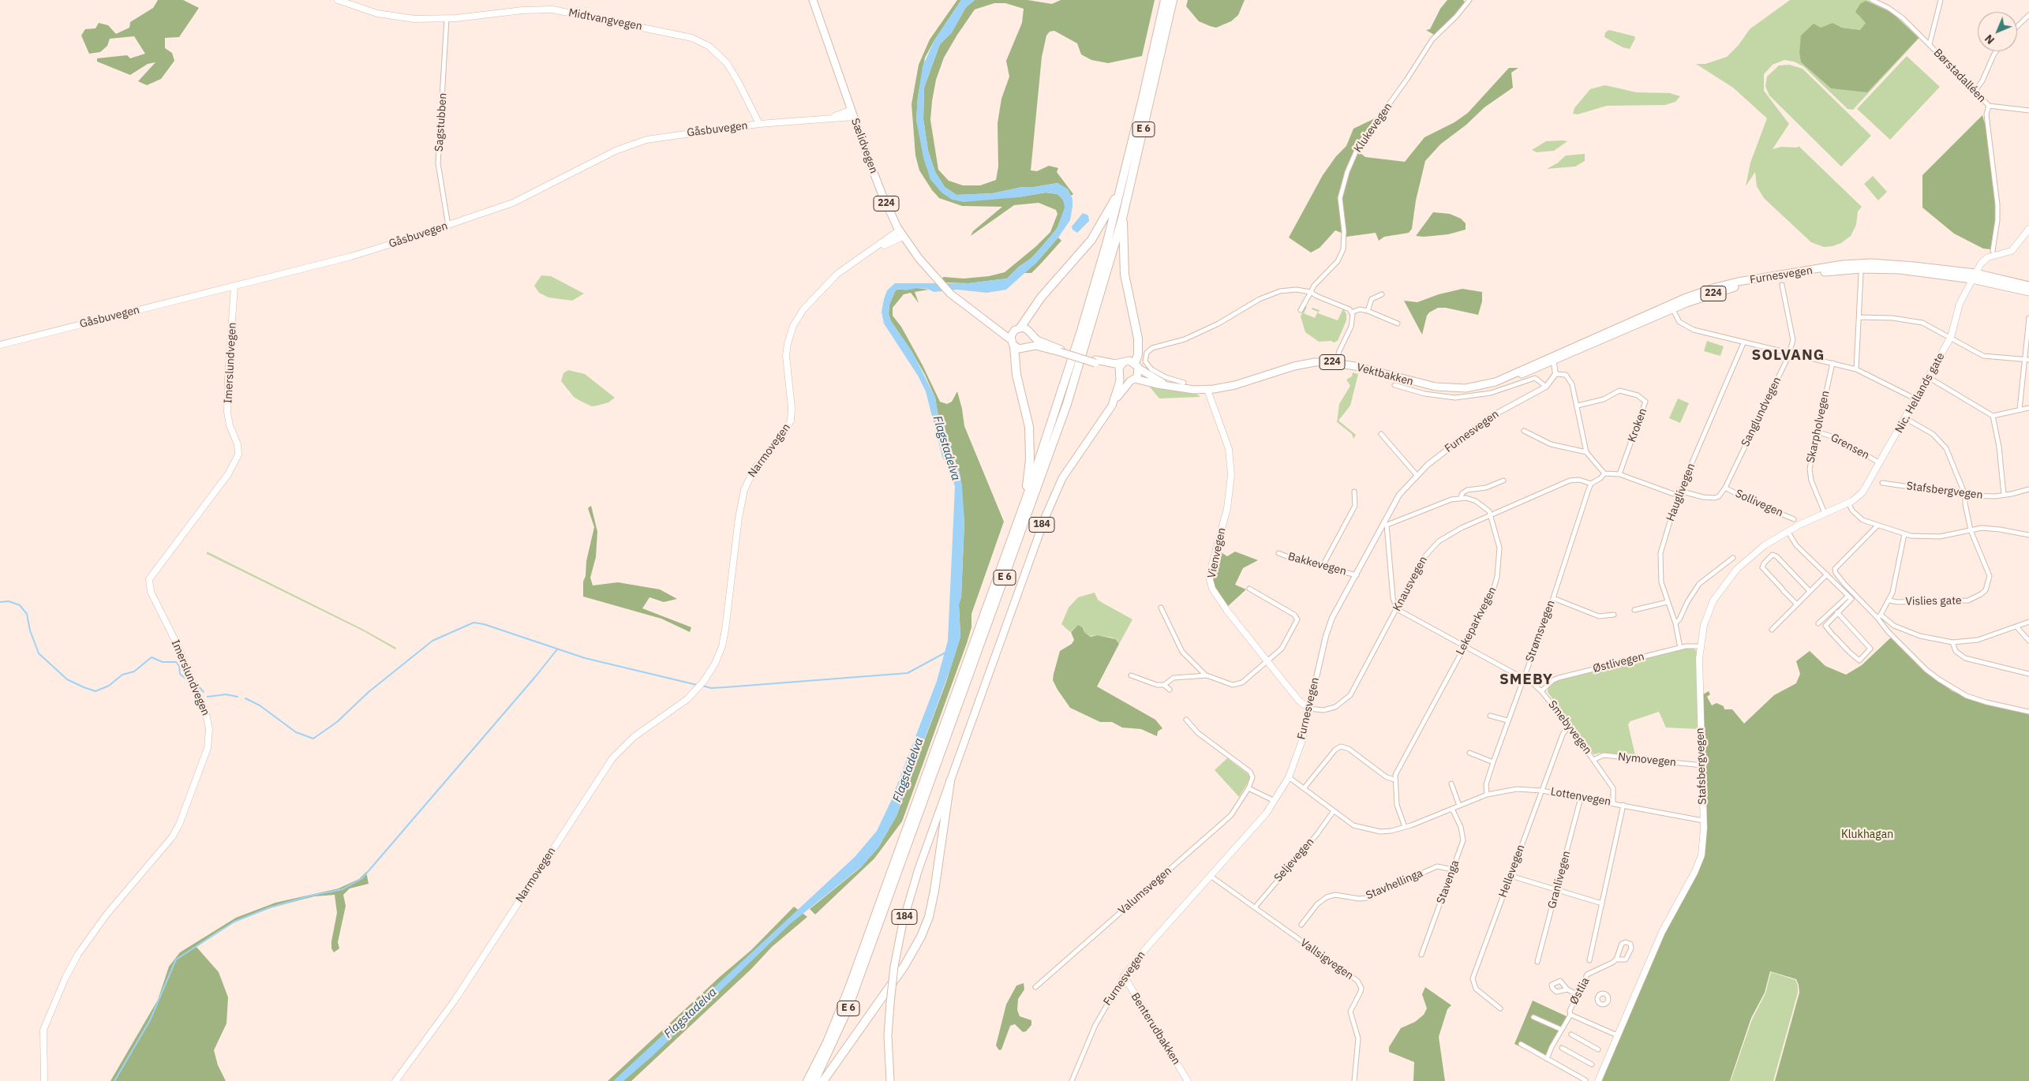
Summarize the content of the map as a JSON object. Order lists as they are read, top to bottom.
{
  "streets": {
    "highway": ["E 6"],
    "main road": [
      "Midtvangvegen",
      "Gåsbuvegen",
      "Sælidvegen",
      "224",
      "Furnesvegen",
      "Imerslundvegen",
      "Vektbakken",
      "Nic. Hellands gate",
      "Narmovegen",
      "Stafsbergvegen",
      "184",
      "Vienvegen",
      "Benterudbakken"
    ],
    "street": [
      "Børstadalléen",
      "Sagstubben",
      "Klukevegen",
      "Sanglundvegen",
      "Kroken",
      "Skarpholvegen",
      "Grensen",
      "Hauglivegen",
      "Sollivegen",
      "Bakkevegen",
      "Knausvegen",
      "Vislies gate",
      "Lekeparkvegen",
      "Strømsvegen",
      "Østlivegen",
      "Smebyvegen",
      "Nymovegen",
      "Lottenvegen",
      "Seljevegen",
      "Hellevegen",
      "Granlivegen",
      "Stavenga",
      "Stavhellinga",
      "Valumsvegen",
      "Vallsigvegen",
      "Østlia"
    ]
  },
  "crossings": [
    ["Midtvangvegen", "Sagstubben"],
    ["Midtvangvegen", "Gåsbuvegen"],
    ["Sagstubben", "Gåsbuvegen"],
    ["Gåsbuvegen", "Sælidvegen"],
    ["Gåsbuvegen", "Imerslundvegen"],
    ["E 6", "224"],
    ["E 6", "Vektbakken"],
    ["E 6", "184"],
    ["Sælidvegen", "224"],
    ["Sælidvegen", "Narmovegen"],
    ["224", "Vektbakken"],
    ["224", "184"],
    ["Furnesvegen", "Vektbakken"],
    ["Furnesvegen", "Nic. Hellands gate"],
    ["Furnesvegen", "Vienvegen"],
    ["Furnesvegen", "Bakkevegen"],
    ["Furnesvegen", "Knausvegen"],
    ["Furnesvegen", "Lottenvegen"],
    ["Furnesvegen", "Vallsigvegen"],
    ["Furnesvegen", "Benterudbakken"],
    ["Vektbakken", "184"],
    ["Vektbakken", "Vienvegen"],
    ["Nic. Hellands gate", "Grensen"],
    ["Nic. Hellands gate", "Stafsbergvegen"],
    ["Nic. Hellands gate", "Vislies gate"],
    ["Sanglundvegen", "Sollivegen"],
    ["Skarpholvegen", "Grensen"],
    ["Skarpholvegen", "Stafsbergvegen"],
    ["Stafsbergvegen", "Vislies gate"],
    ["Stafsbergvegen", "Østlivegen"],
    ["Stafsbergvegen", "Nymovegen"],
    ["Stafsbergvegen", "Lottenvegen"],
    ["Stafsbergvegen", "Østlia"],
    ["Hauglivegen", "Østlivegen"],
    ["Vienvegen", "Knausvegen"],
    ["Knausvegen", "Lekeparkvegen"],
    ["Knausvegen", "Strømsvegen"],
    ["Knausvegen", "Smebyvegen"],
    ["Lekeparkvegen", "Smebyvegen"],
    ["Lekeparkvegen", "Lottenvegen"],
    ["Strømsvegen", "Smebyvegen"],
    ["Strømsvegen", "Lottenvegen"],
    ["Østlivegen", "Smebyvegen"],
    ["Smebyvegen", "Nymovegen"],
    ["Smebyvegen", "Lottenvegen"],
    ["Smebyvegen", "Hellevegen"],
    ["Lottenvegen", "Seljevegen"],
    ["Lottenvegen", "Hellevegen"],
    ["Lottenvegen", "Granlivegen"],
    ["Lottenvegen", "Stavenga"],
    ["Seljevegen", "Vallsigvegen"],
    ["Stavenga", "Stavhellinga"]
  ],
  "districts": ["SOLVANG", "SMEBY"],
  "water": ["Flagstadelva"],
  "parks": ["Klukhagan"],
  "north": "bottom left"
}
